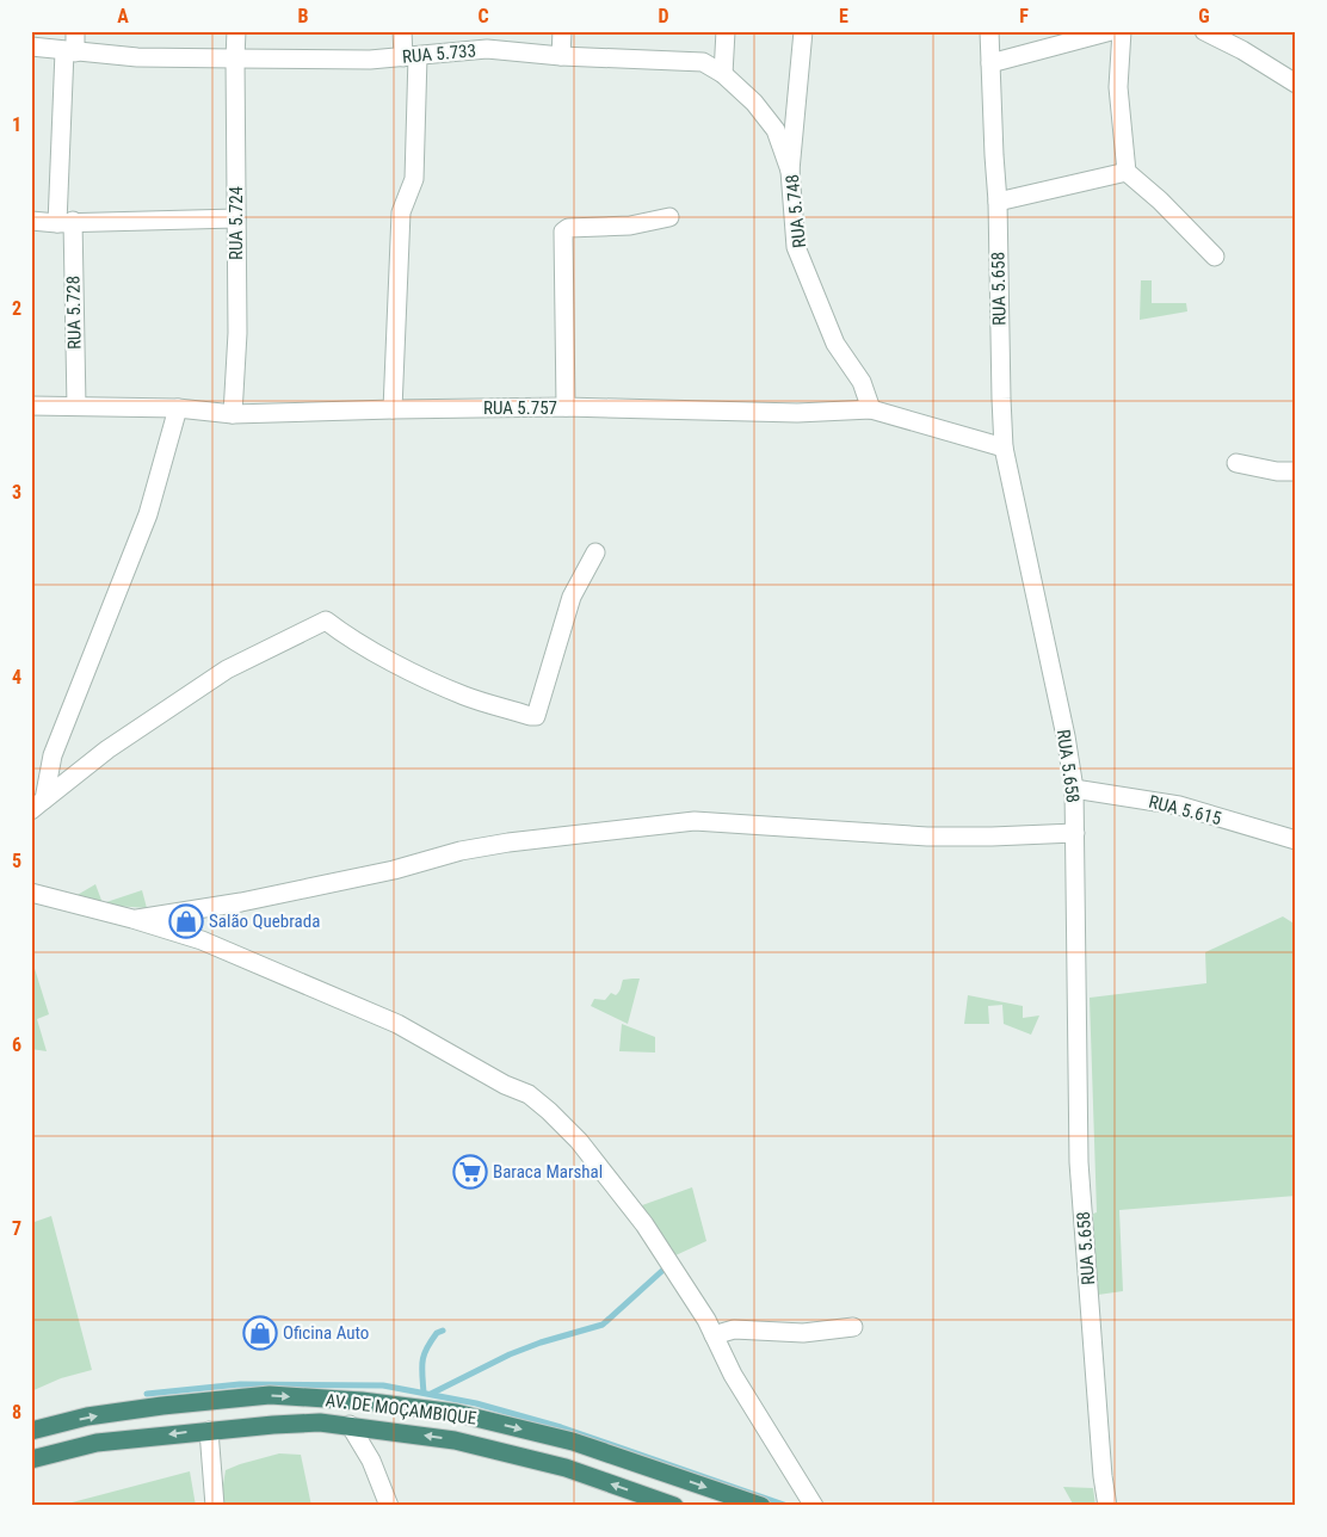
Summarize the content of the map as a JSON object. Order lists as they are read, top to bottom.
{
  "streets": {
    "highway": ["AV. DE MOÇAMBIQUE"],
    "street": [
      "RUA 5.733",
      "RUA 5.748",
      "RUA 5.724",
      "RUA 5.658",
      "RUA 5.728",
      "RUA 5.757",
      "RUA 5.615"
    ]
  },
  "crossings": [
    ["RUA 5.733", "RUA 5.748"],
    ["RUA 5.733", "RUA 5.724"],
    ["RUA 5.733", "RUA 5.728"],
    ["RUA 5.748", "RUA 5.757"],
    ["RUA 5.724", "RUA 5.757"],
    ["RUA 5.658", "RUA 5.757"],
    ["RUA 5.658", "RUA 5.615"],
    ["RUA 5.728", "RUA 5.757"]
  ],
  "places": {
    "shop": ["Salão Quebrada", "Oficina Auto"],
    "supermarket": ["Baraca Marshal"]
  },
  "grid": {
    "columns": [
      "A",
      "B",
      "C",
      "D",
      "E",
      "F",
      "G"
    ],
    "rows": [
      "1",
      "2",
      "3",
      "4",
      "5",
      "6",
      "7",
      "8"
    ]
  }
}
